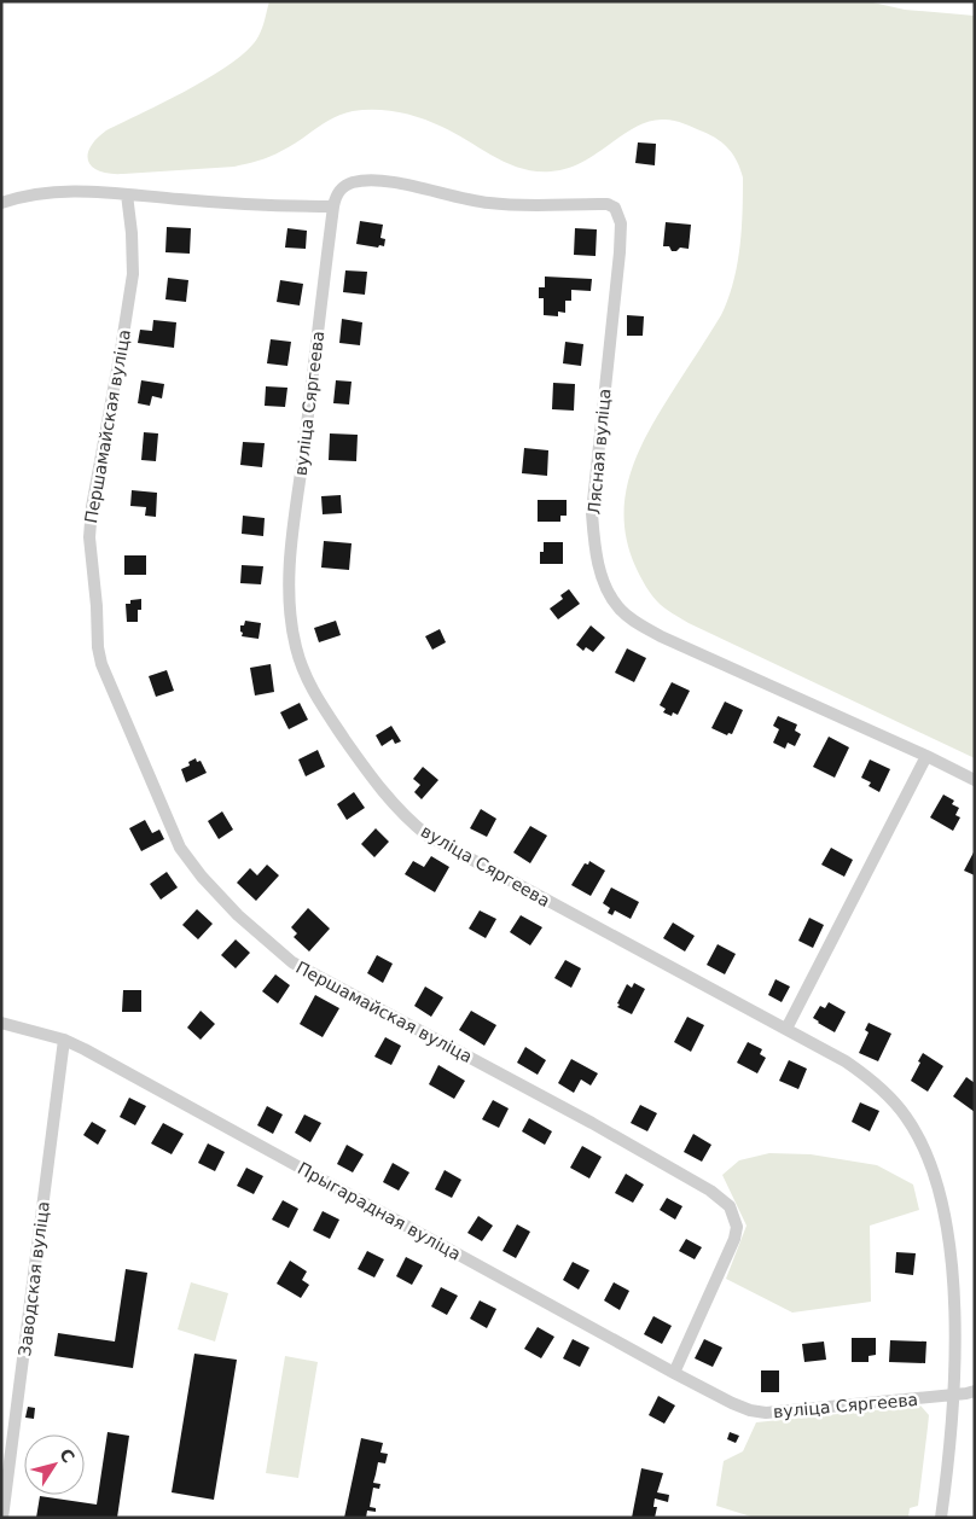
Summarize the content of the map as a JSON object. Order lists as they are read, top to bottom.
{
  "streets": {
    "street": [
      "вуліца Сяргеева",
      "Першамайская вуліца",
      "Лясная вуліца",
      "Прыгарадная вуліца",
      "Заводская вуліца"
    ]
  },
  "crossings": [
    ["вуліца Сяргеева", "Першамайская вуліца"],
    ["вуліца Сяргеева", "Лясная вуліца"],
    ["вуліца Сяргеева", "Прыгарадная вуліца"],
    ["Першамайская вуліца", "Прыгарадная вуліца"],
    ["Прыгарадная вуліца", "Заводская вуліца"]
  ],
  "north": "top right"
}
